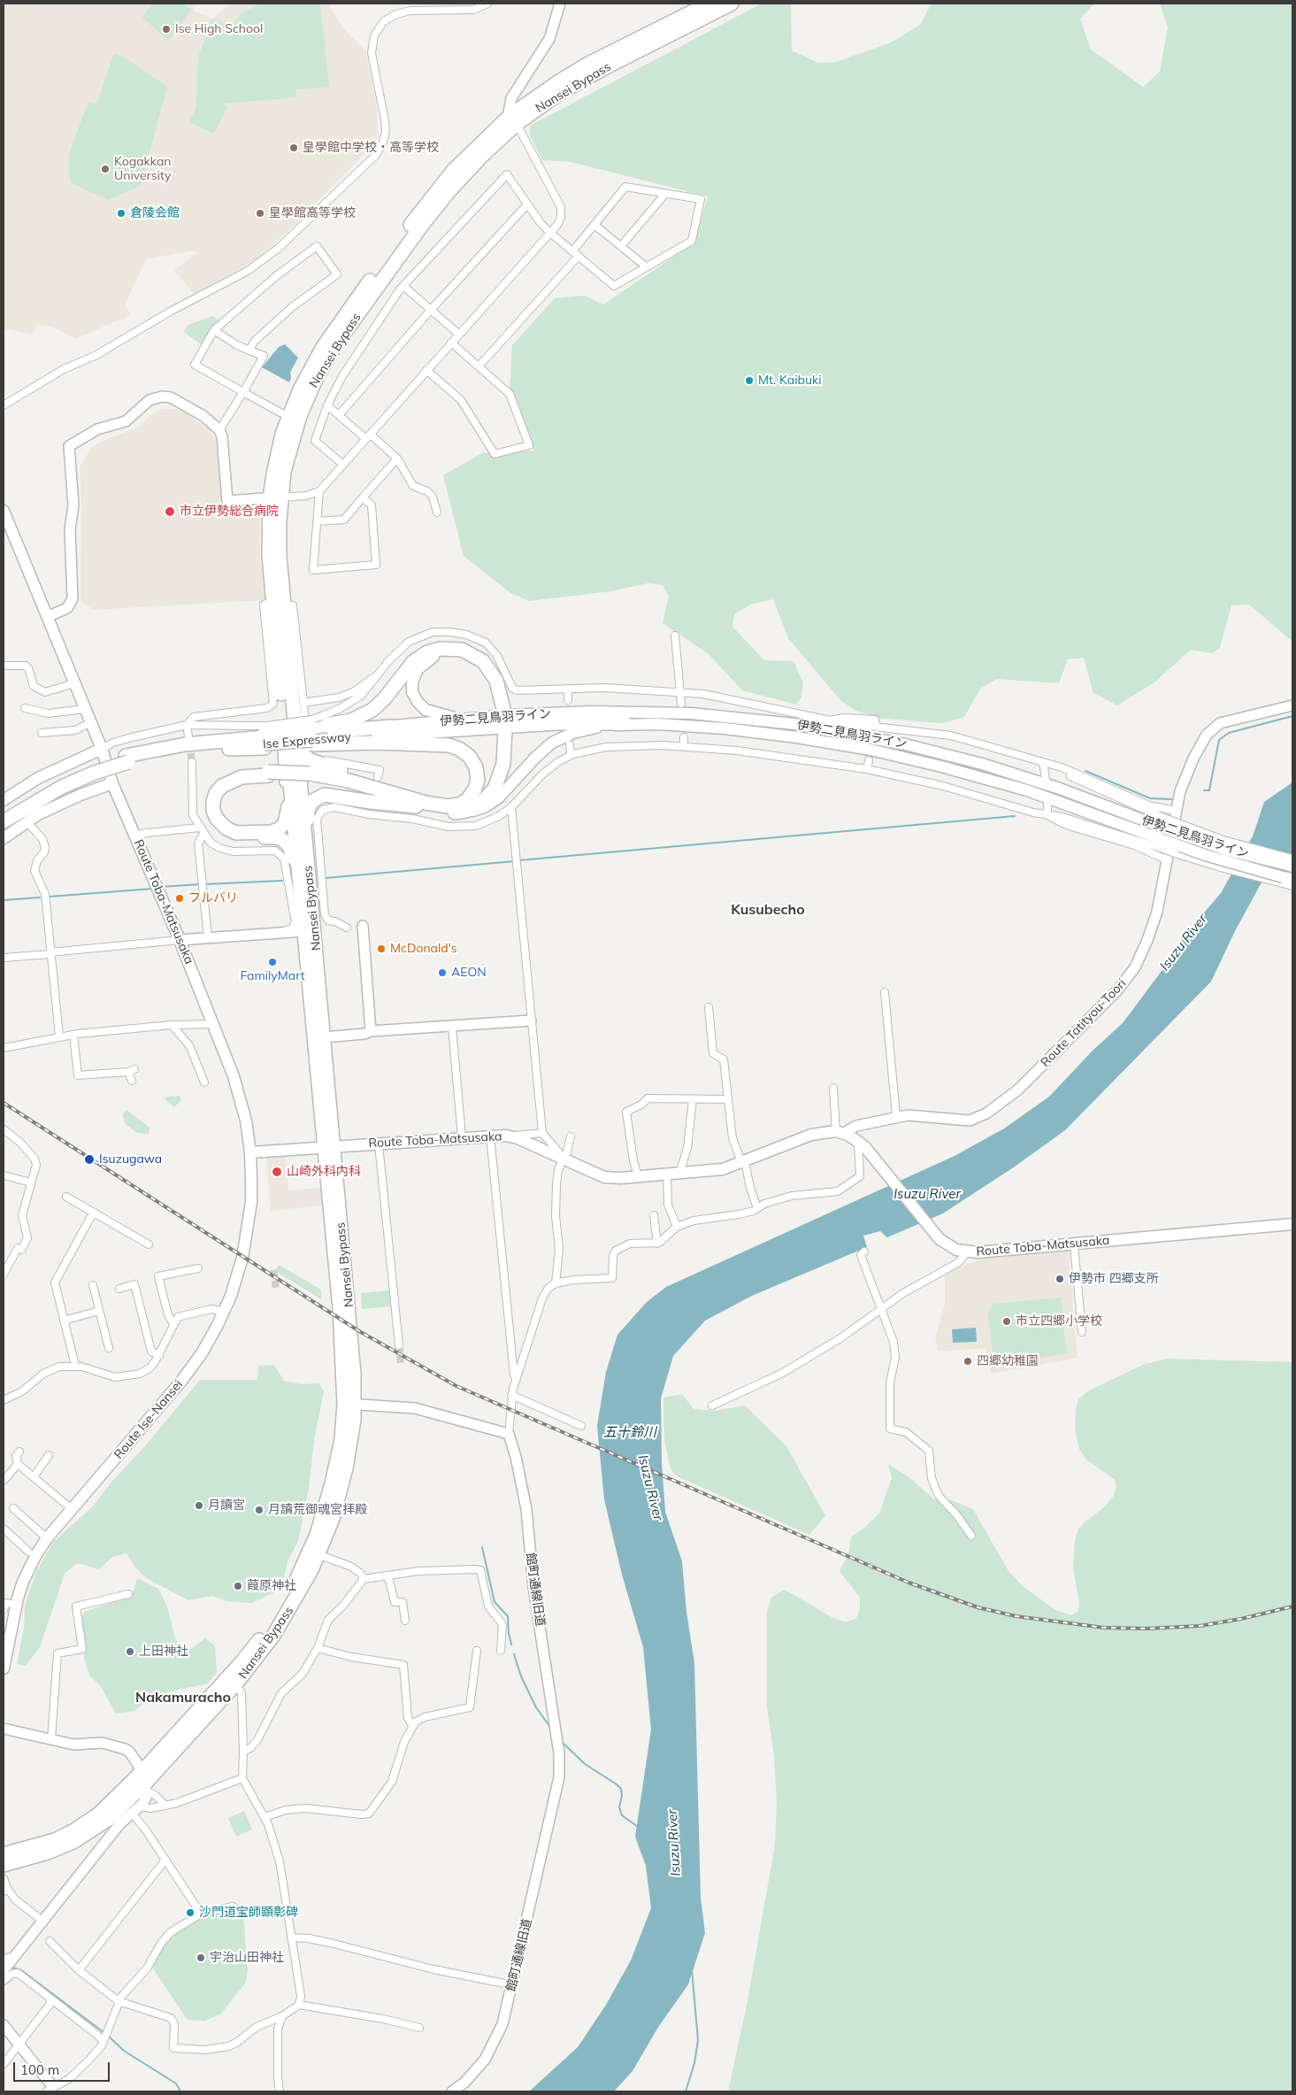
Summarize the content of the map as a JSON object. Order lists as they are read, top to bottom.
{
  "streets": {
    "highway": ["Nansei Bypass", "Ise Expressway"],
    "main road": ["伊勢二見鳥羽ライン", "Route Toba-Matsusaka", "Route Ise-Nansei"],
    "street": ["Route Tatityou-Toori", "館町通線旧道"]
  },
  "crossings": [
    ["Nansei Bypass", "Route Toba-Matsusaka"],
    ["伊勢二見鳥羽ライン", "Ise Expressway"],
    ["Route Toba-Matsusaka", "Route Tatityou-Toori"],
    ["Route Toba-Matsusaka", "Route Ise-Nansei"]
  ],
  "districts": ["Kusubecho", "Nakamuracho"],
  "water": ["Isuzu River", "五十鈴川"],
  "places": [
    "Ise High School",
    "皇學館中学校・高等学校",
    "Kogakkan University",
    "倉陵会館",
    "皇學館高等学校",
    "Mt. Kaibuki",
    "市立伊勢総合病院",
    "フルバリ",
    "McDonald's",
    "FamilyMart",
    "AEON",
    "Isuzugawa",
    "山崎外科内科",
    "伊勢市 四郷支所",
    "市立四郷小学校",
    "四郷幼稚園",
    "月讀宮",
    "月讀荒御魂宮拝殿",
    "葭原神社",
    "上田神社",
    "沙門道宝師顕彰碑",
    "宇治山田神社"
  ],
  "scale_bar": "100 m"
}
